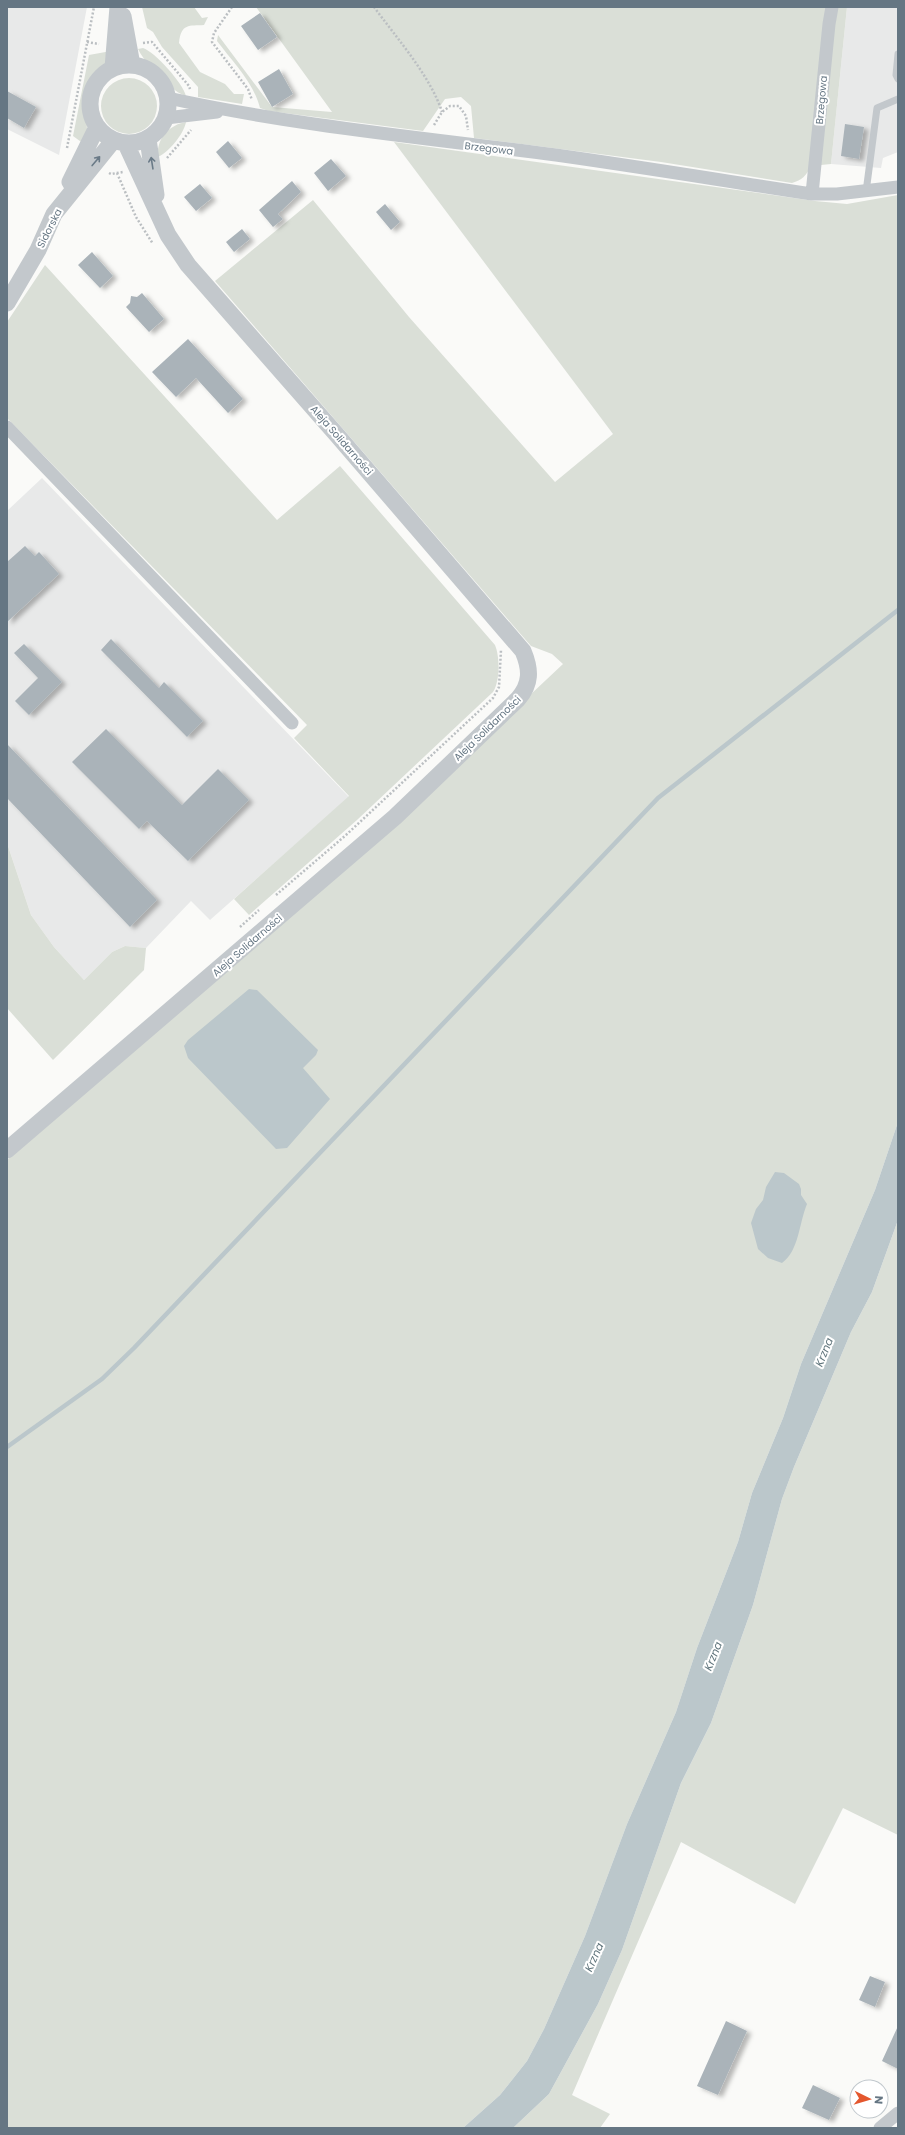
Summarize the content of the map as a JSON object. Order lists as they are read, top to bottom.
{
  "streets": {
    "street": ["Brzegowa", "Sidorska", "Aleja Solidarności"]
  },
  "crossings": [
    ["Brzegowa", "Sidorska"]
  ],
  "water": ["Krzna"],
  "north": "right"
}
